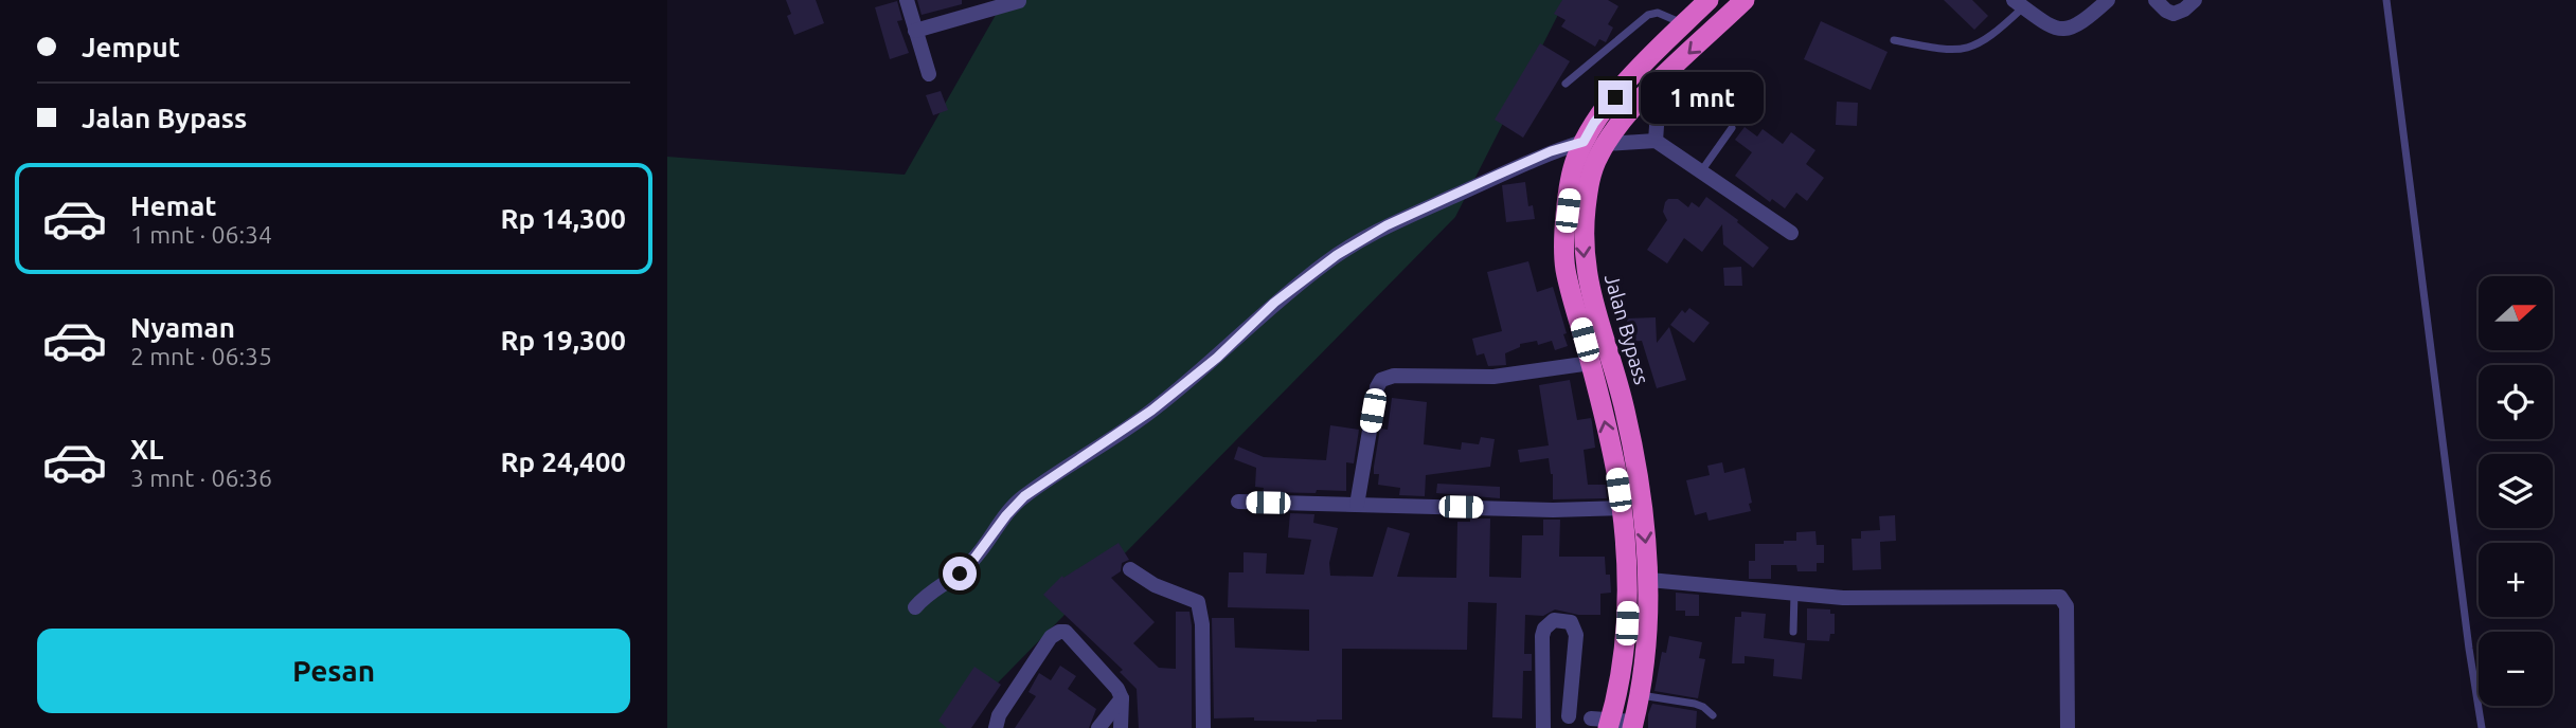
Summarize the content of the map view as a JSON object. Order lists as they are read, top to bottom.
{
  "streets": {
    "highway": ["Jalan Bypass"]
  },
  "north": "right",
  "page": {
    "banner": ["Jemput", "Jalan Bypass"],
    "bubble": "1 mnt",
    "list": [
      {
        "name": "Hemat",
        "note": "1 mnt · 06:34",
        "value": "Rp 14,300"
      },
      {
        "name": "Nyaman",
        "note": "2 mnt · 06:35",
        "value": "Rp 19,300"
      },
      {
        "name": "XL",
        "note": "3 mnt · 06:36",
        "value": "Rp 24,400"
      }
    ],
    "map_buttons": ["+", "−"],
    "buttons": "Pesan"
  }
}
